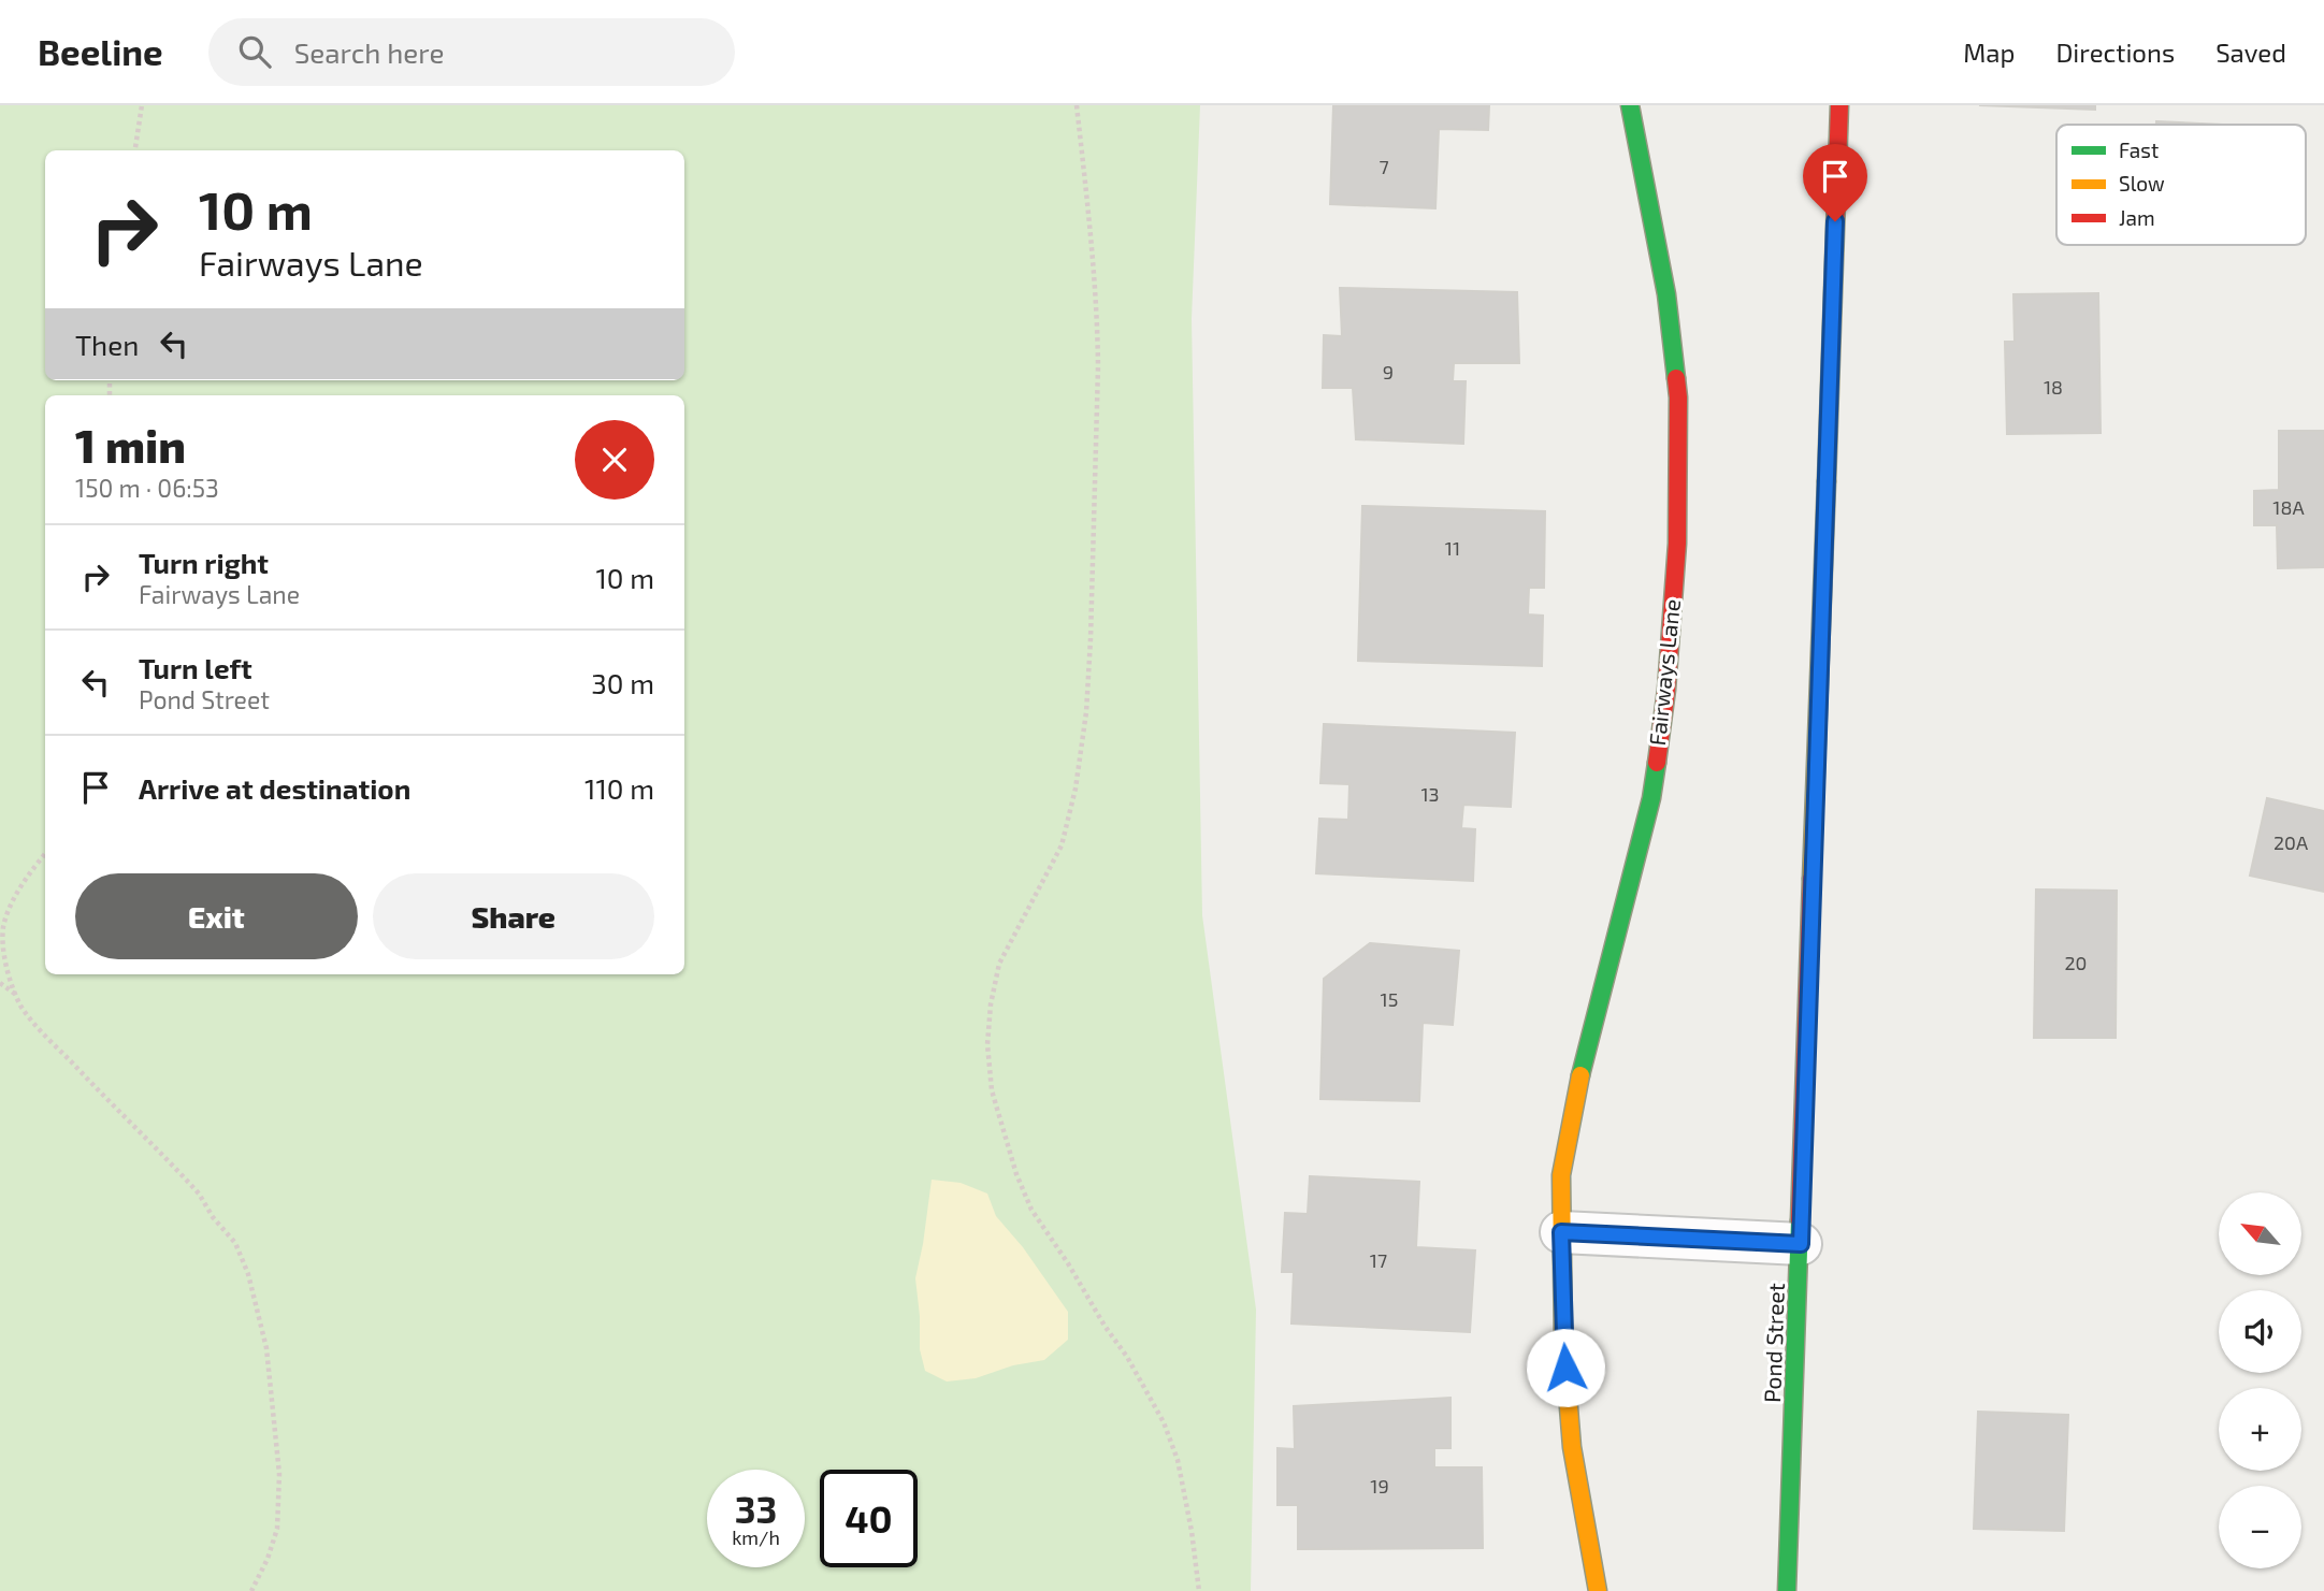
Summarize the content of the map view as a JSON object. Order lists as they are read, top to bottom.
{
  "streets": {
    "street": ["Fairways Lane", "Pond Street"]
  },
  "house_numbers": [
    "7",
    "9",
    "18",
    "18A",
    "11",
    "13",
    "20A",
    "20",
    "15",
    "17",
    "19"
  ],
  "legend": ["Fast", "Slow", "Jam"],
  "north": "top left",
  "page": {
    "header": "Beeline",
    "search": "Search here",
    "nav": ["Map", "Directions", "Saved"],
    "turn": ["10 m", "Fairways Lane"],
    "then": "Then",
    "heading": ["1 min", "150 m · 06:53"],
    "list": [
      {
        "name": "Turn right",
        "note": "Fairways Lane",
        "value": "10 m"
      },
      {
        "name": "Turn left",
        "note": "Pond Street",
        "value": "30 m"
      },
      {
        "name": "Arrive at destination",
        "value": "110 m"
      }
    ],
    "buttons": ["Exit", "Share"],
    "map_buttons": ["+", "−"],
    "speed": "33 km/h",
    "limit": "40"
  }
}
